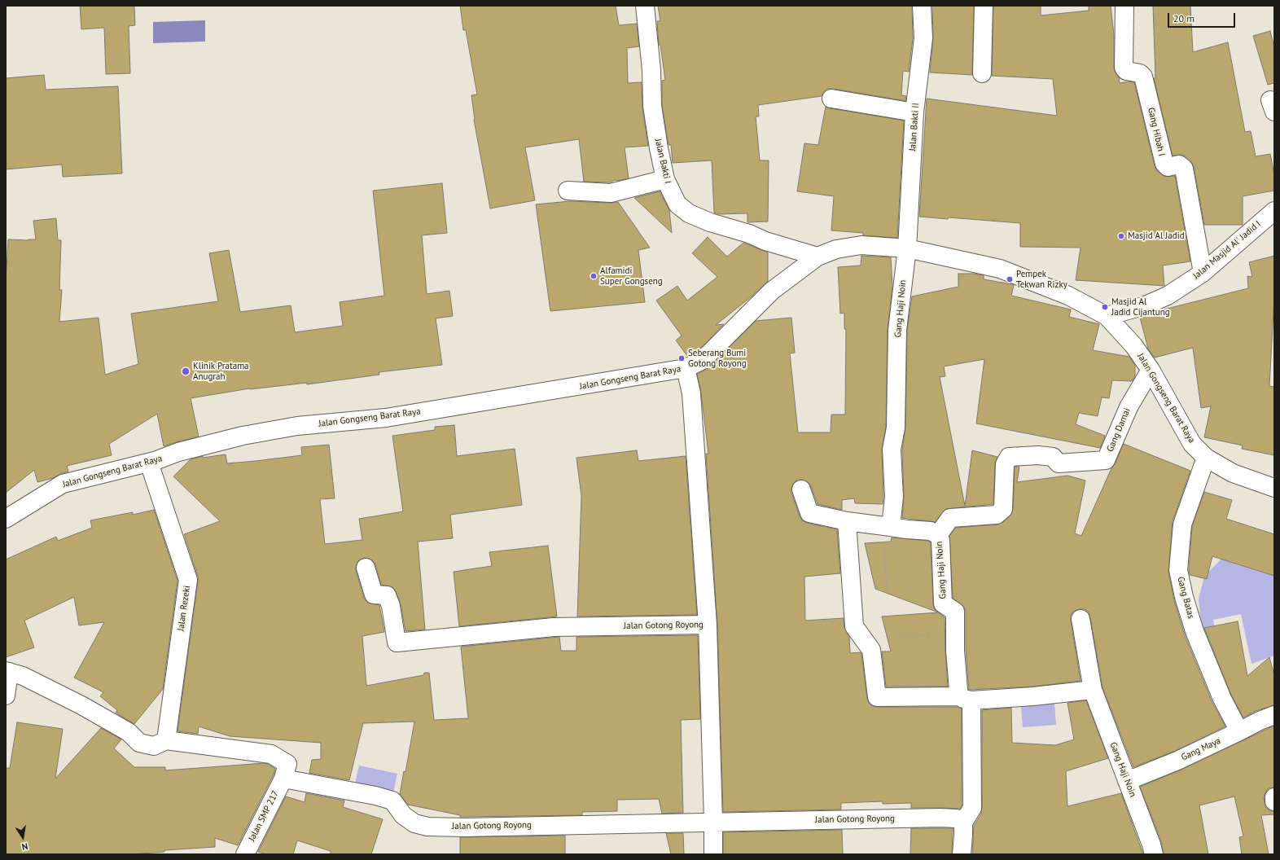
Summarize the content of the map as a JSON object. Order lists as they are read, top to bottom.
{
  "streets": {
    "street": [
      "Jalan Bakti II",
      "Gang Hibah I",
      "Jalan Bakti I",
      "Jalan Masjid Al' Jadid I",
      "Gang Haji Noin",
      "Jalan Gongseng Barat Raya",
      "Gang Damai",
      "Gang Batas",
      "Jalan Rezeki",
      "Jalan Gotong Royong",
      "Gang Maya",
      "Jalan SMP 217"
    ]
  },
  "crossings": [
    ["Jalan Bakti II", "Gang Haji Noin"],
    ["Jalan Bakti II", "Jalan Gongseng Barat Raya"],
    ["Gang Hibah I", "Jalan Masjid Al' Jadid I"],
    ["Jalan Bakti I", "Jalan Gongseng Barat Raya"],
    ["Jalan Masjid Al' Jadid I", "Jalan Gongseng Barat Raya"],
    ["Gang Haji Noin", "Jalan Gongseng Barat Raya"],
    ["Gang Haji Noin", "Gang Damai"],
    ["Gang Haji Noin", "Jalan Gotong Royong"],
    ["Gang Haji Noin", "Gang Maya"],
    ["Jalan Gongseng Barat Raya", "Gang Damai"],
    ["Jalan Gongseng Barat Raya", "Gang Batas"],
    ["Jalan Gongseng Barat Raya", "Jalan Rezeki"],
    ["Jalan Gongseng Barat Raya", "Jalan Gotong Royong"],
    ["Gang Batas", "Gang Maya"],
    ["Jalan Gotong Royong", "Jalan SMP 217"]
  ],
  "places": [
    "Masjid Al Jadid",
    "Alfamidi Super Gongseng",
    "Pempek Tekwan Rizky",
    "Masjid Al Jadid Cijantung",
    "Seberang Bumi Gotong Royong",
    "Klinik Pratama Anugrah"
  ],
  "scale_bar": "20 m",
  "north": "bottom"
}
